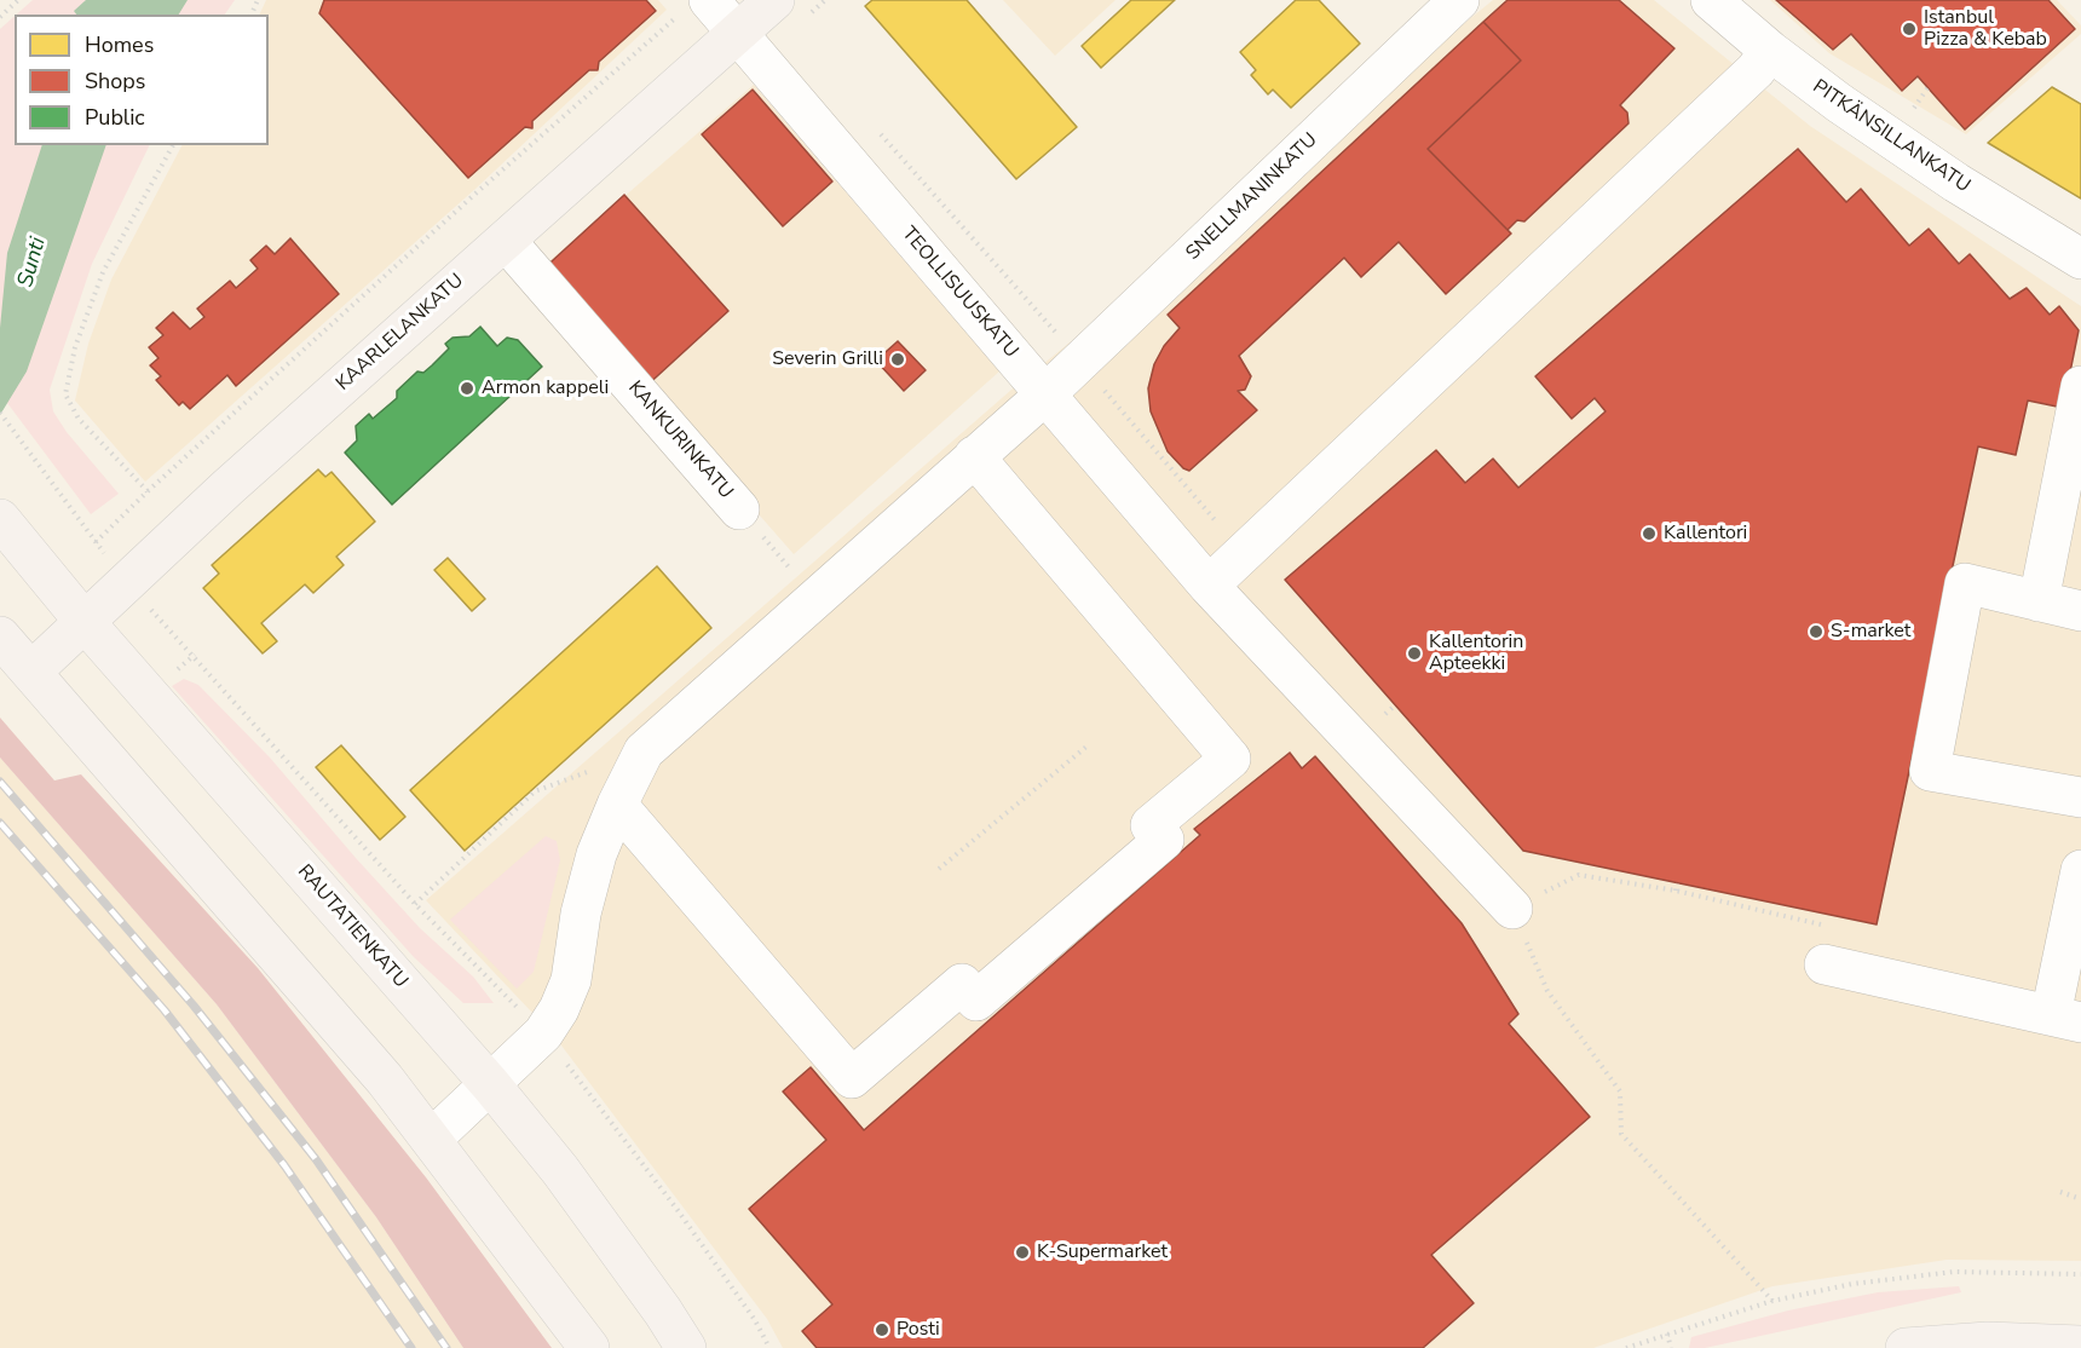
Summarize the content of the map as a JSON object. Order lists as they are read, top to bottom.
{
  "streets": {
    "main road": ["KAARLELANKATU", "RAUTATIENKATU"],
    "street": [
      "PITKÄNSILLANKATU",
      "SNELLMANINKATU",
      "TEOLLISUUSKATU",
      "KANKURINKATU"
    ]
  },
  "crossings": [
    ["SNELLMANINKATU", "TEOLLISUUSKATU"],
    ["TEOLLISUUSKATU", "KAARLELANKATU"],
    ["KAARLELANKATU", "KANKURINKATU"],
    ["KAARLELANKATU", "RAUTATIENKATU"]
  ],
  "water": ["Sunti"],
  "places": [
    "Istanbul Pizza & Kebab",
    "Severin Grilli",
    "Armon kappeli",
    "Kallentori",
    "S-market",
    "Kallentorin Apteekki",
    "K-Supermarket",
    "Posti"
  ],
  "legend": ["Homes", "Shops", "Public"]
}
